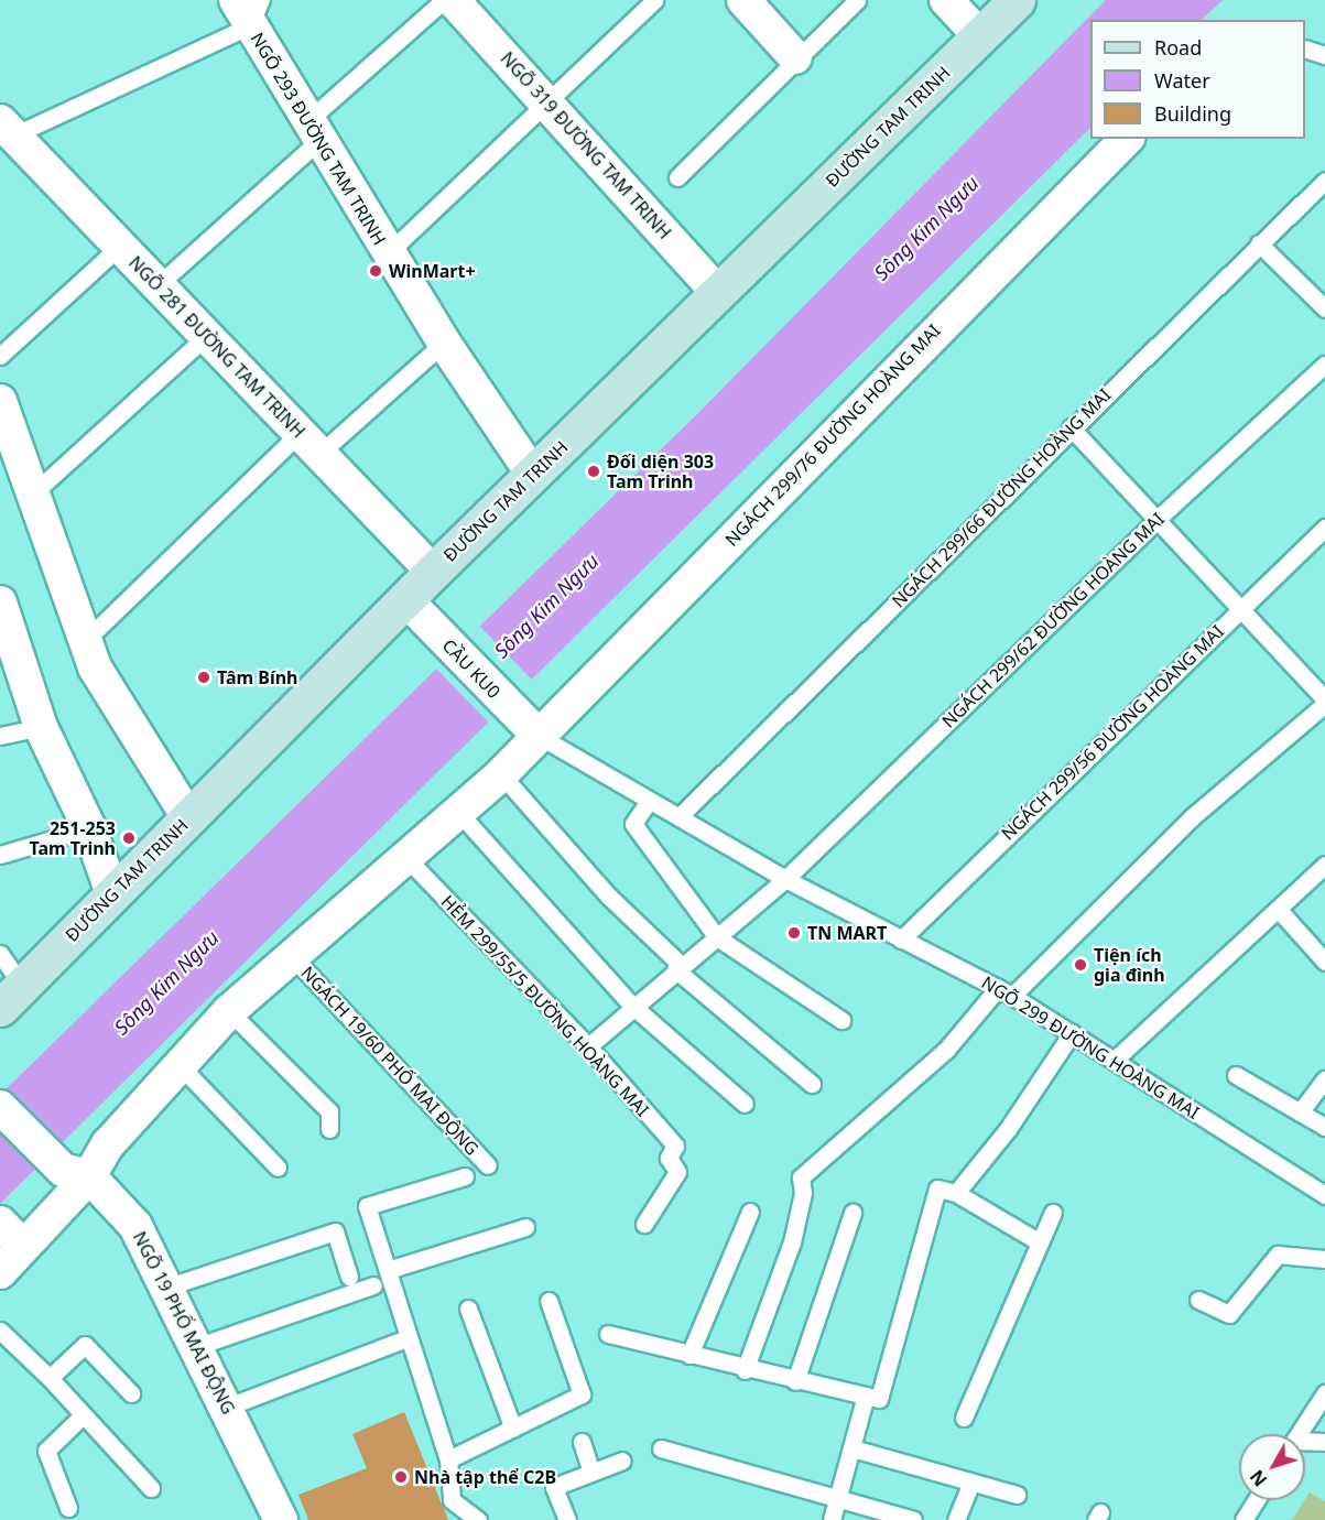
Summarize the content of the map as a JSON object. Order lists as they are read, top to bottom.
{
  "streets": {
    "main road": ["ĐƯỜNG TAM TRINH"],
    "street": [
      "NGÕ 293 ĐƯỜNG TAM TRINH",
      "NGÕ 319 ĐƯỜNG TAM TRINH",
      "NGÕ 281 ĐƯỜNG TAM TRINH",
      "NGÁCH 299/76 ĐƯỜNG HOÀNG MAI",
      "CẦU KU0",
      "NGÕ 19 PHỐ MAI ĐỘNG"
    ],
    "lane": [
      "NGÁCH 299/66 ĐƯỜNG HOÀNG MAI",
      "NGÁCH 299/62 ĐƯỜNG HOÀNG MAI",
      "NGÁCH 299/56 ĐƯỜNG HOÀNG MAI",
      "HẺM 299/55/5 ĐƯỜNG HOÀNG MAI",
      "NGÕ 299 ĐƯỜNG HOÀNG MAI",
      "NGÁCH 19/60 PHỐ MAI ĐỘNG"
    ]
  },
  "crossings": [
    ["ĐƯỜNG TAM TRINH", "NGÕ 293 ĐƯỜNG TAM TRINH"],
    ["ĐƯỜNG TAM TRINH", "NGÕ 319 ĐƯỜNG TAM TRINH"],
    ["ĐƯỜNG TAM TRINH", "NGÕ 281 ĐƯỜNG TAM TRINH"],
    ["ĐƯỜNG TAM TRINH", "CẦU KU0"],
    ["NGÁCH 299/76 ĐƯỜNG HOÀNG MAI", "CẦU KU0"],
    ["NGÁCH 299/76 ĐƯỜNG HOÀNG MAI", "HẺM 299/55/5 ĐƯỜNG HOÀNG MAI"],
    ["NGÁCH 299/76 ĐƯỜNG HOÀNG MAI", "NGÕ 299 ĐƯỜNG HOÀNG MAI"],
    ["NGÁCH 299/76 ĐƯỜNG HOÀNG MAI", "NGÁCH 19/60 PHỐ MAI ĐỘNG"],
    ["NGÁCH 299/66 ĐƯỜNG HOÀNG MAI", "NGÕ 299 ĐƯỜNG HOÀNG MAI"],
    ["NGÁCH 299/62 ĐƯỜNG HOÀNG MAI", "HẺM 299/55/5 ĐƯỜNG HOÀNG MAI"],
    ["NGÁCH 299/62 ĐƯỜNG HOÀNG MAI", "NGÕ 299 ĐƯỜNG HOÀNG MAI"],
    ["CẦU KU0", "NGÕ 299 ĐƯỜNG HOÀNG MAI"],
    ["NGÁCH 299/56 ĐƯỜNG HOÀNG MAI", "NGÕ 299 ĐƯỜNG HOÀNG MAI"]
  ],
  "water": ["Sông Kim Ngưu"],
  "places": [
    "WinMart+",
    "Đối diện 303 Tam Trinh",
    "Tâm Bính",
    "251-253 Tam Trinh",
    "TN MART",
    "Tiện ích gia đình",
    "Nhà tập thể C2B"
  ],
  "legend": ["Road", "Water", "Building"],
  "north": "bottom left"
}
